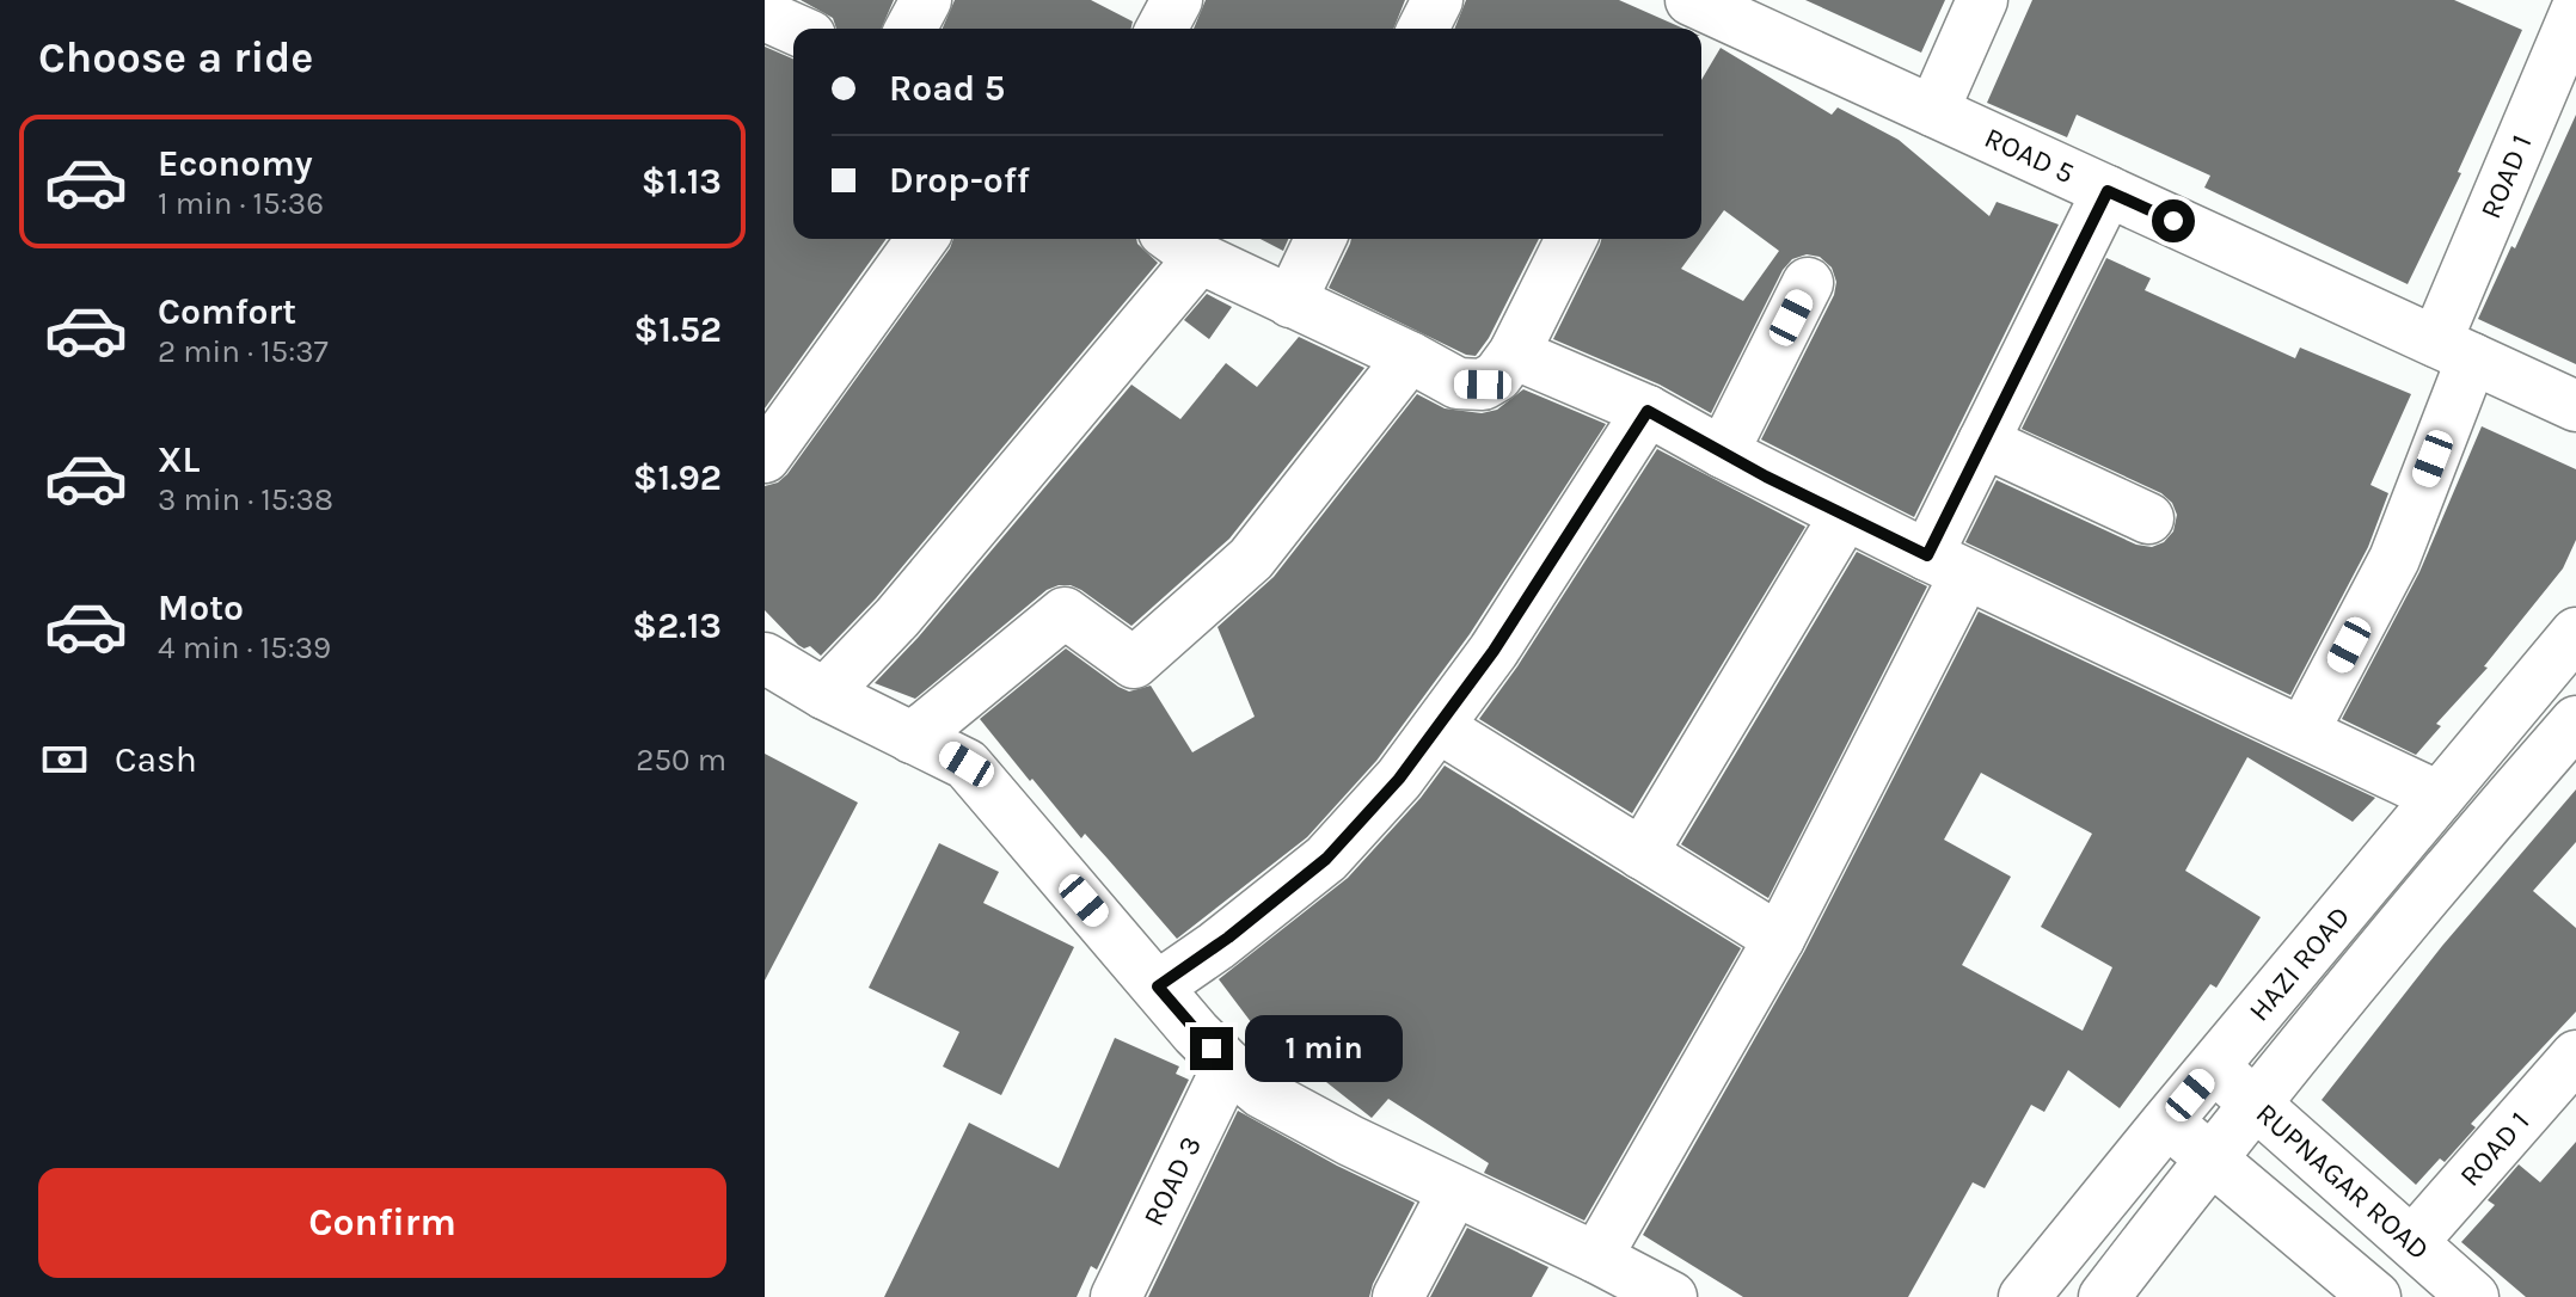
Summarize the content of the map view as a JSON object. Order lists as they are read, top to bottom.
{
  "streets": {
    "street": [
      "ROAD 5",
      "ROAD 1",
      "HAZI ROAD",
      "ROAD 3",
      "RUPNAGAR ROAD"
    ]
  },
  "crossings": [
    ["ROAD 5", "ROAD 1"],
    ["ROAD 1", "RUPNAGAR ROAD"],
    ["HAZI ROAD", "RUPNAGAR ROAD"]
  ],
  "page": {
    "heading": "Choose a ride",
    "banner": ["Road 5", "Drop-off"],
    "list": [
      {
        "name": "Economy",
        "note": "1 min · 15:36",
        "value": "$1.13"
      },
      {
        "name": "Comfort",
        "note": "2 min · 15:37",
        "value": "$1.52"
      },
      {
        "name": "XL",
        "note": "3 min · 15:38",
        "value": "$1.92"
      },
      {
        "name": "Moto",
        "note": "4 min · 15:39",
        "value": "$2.13"
      }
    ],
    "pay": ["Cash", "250 m"],
    "bubble": "1 min",
    "buttons": "Confirm"
  }
}
